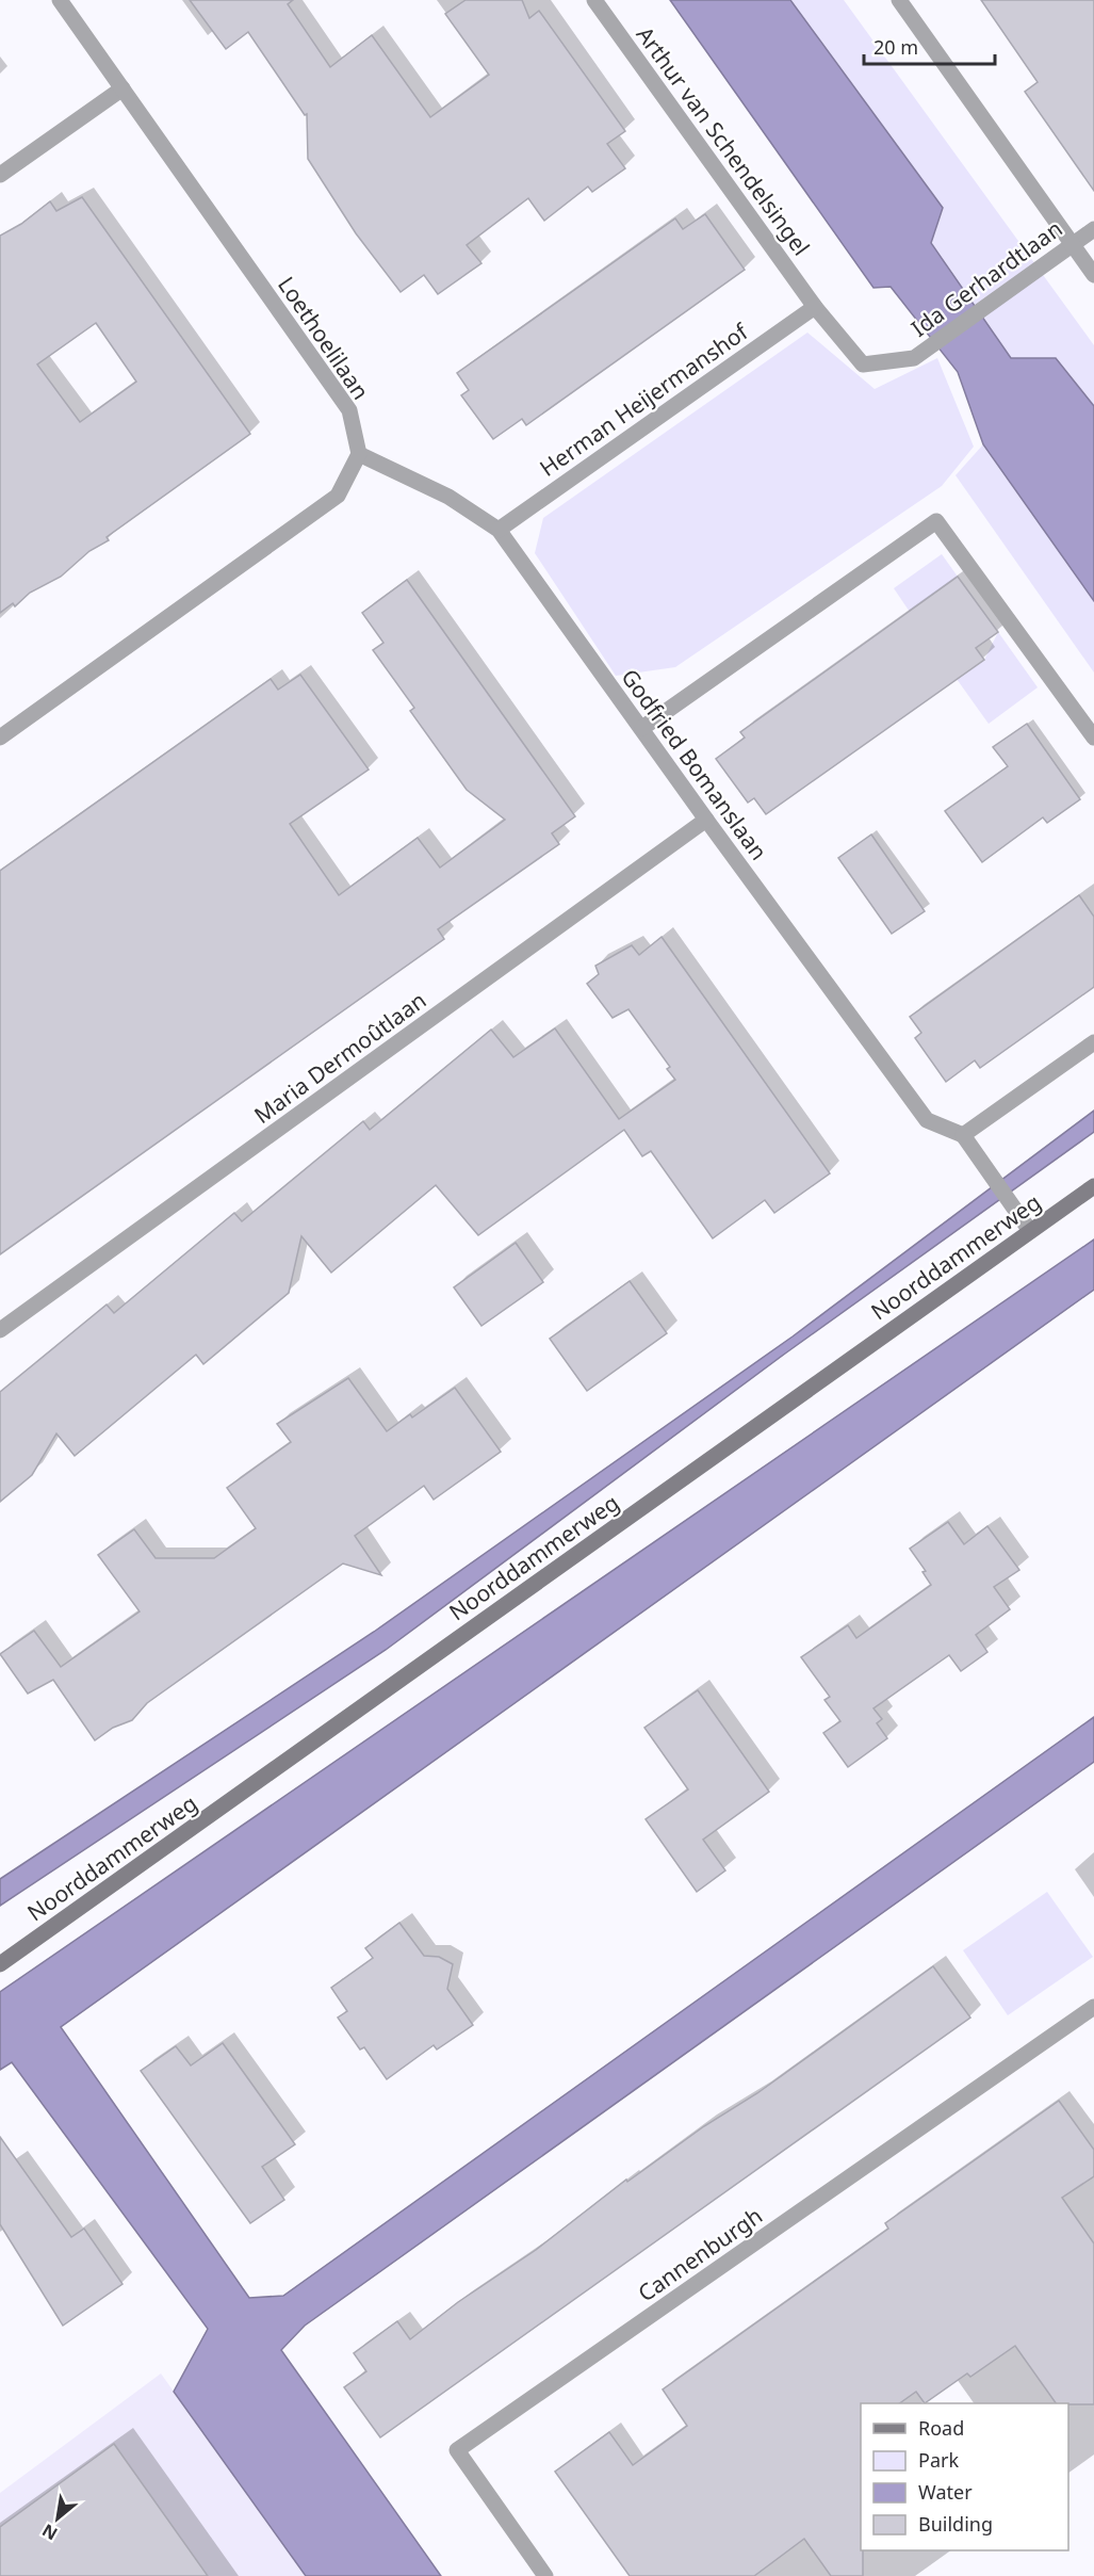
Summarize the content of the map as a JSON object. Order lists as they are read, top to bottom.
{
  "streets": {
    "street": [
      "Arthur van Schendelsingel",
      "Ida Gerhardtlaan",
      "Loethoelilaan",
      "Herman Heijermanshof",
      "Godfried Bomanslaan",
      "Maria Dermoûtlaan",
      "Noorddammerweg",
      "Cannenburgh"
    ]
  },
  "crossings": [
    ["Arthur van Schendelsingel", "Ida Gerhardtlaan"],
    ["Arthur van Schendelsingel", "Herman Heijermanshof"],
    ["Ida Gerhardtlaan", "Herman Heijermanshof"],
    ["Loethoelilaan", "Godfried Bomanslaan"],
    ["Herman Heijermanshof", "Godfried Bomanslaan"],
    ["Godfried Bomanslaan", "Maria Dermoûtlaan"]
  ],
  "legend": [
    "Road",
    "Park",
    "Water",
    "Building"
  ],
  "scale_bar": "20 m",
  "north": "bottom left"
}
